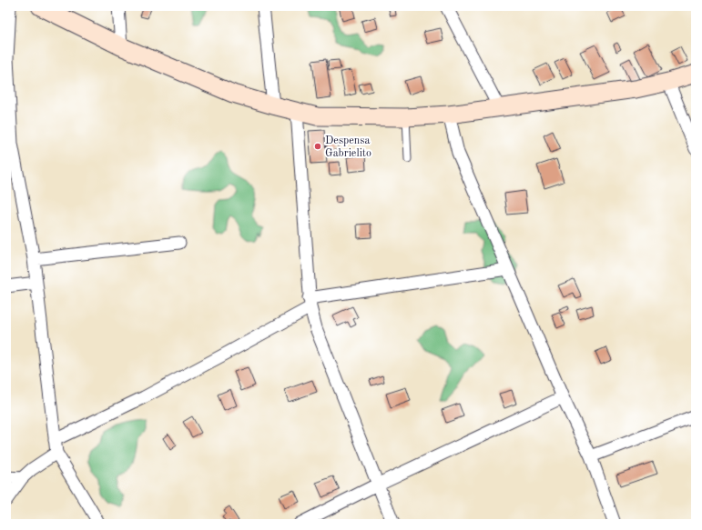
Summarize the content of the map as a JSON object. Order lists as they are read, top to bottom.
{
  "places": ["Despensa Gabrielito"]
}
